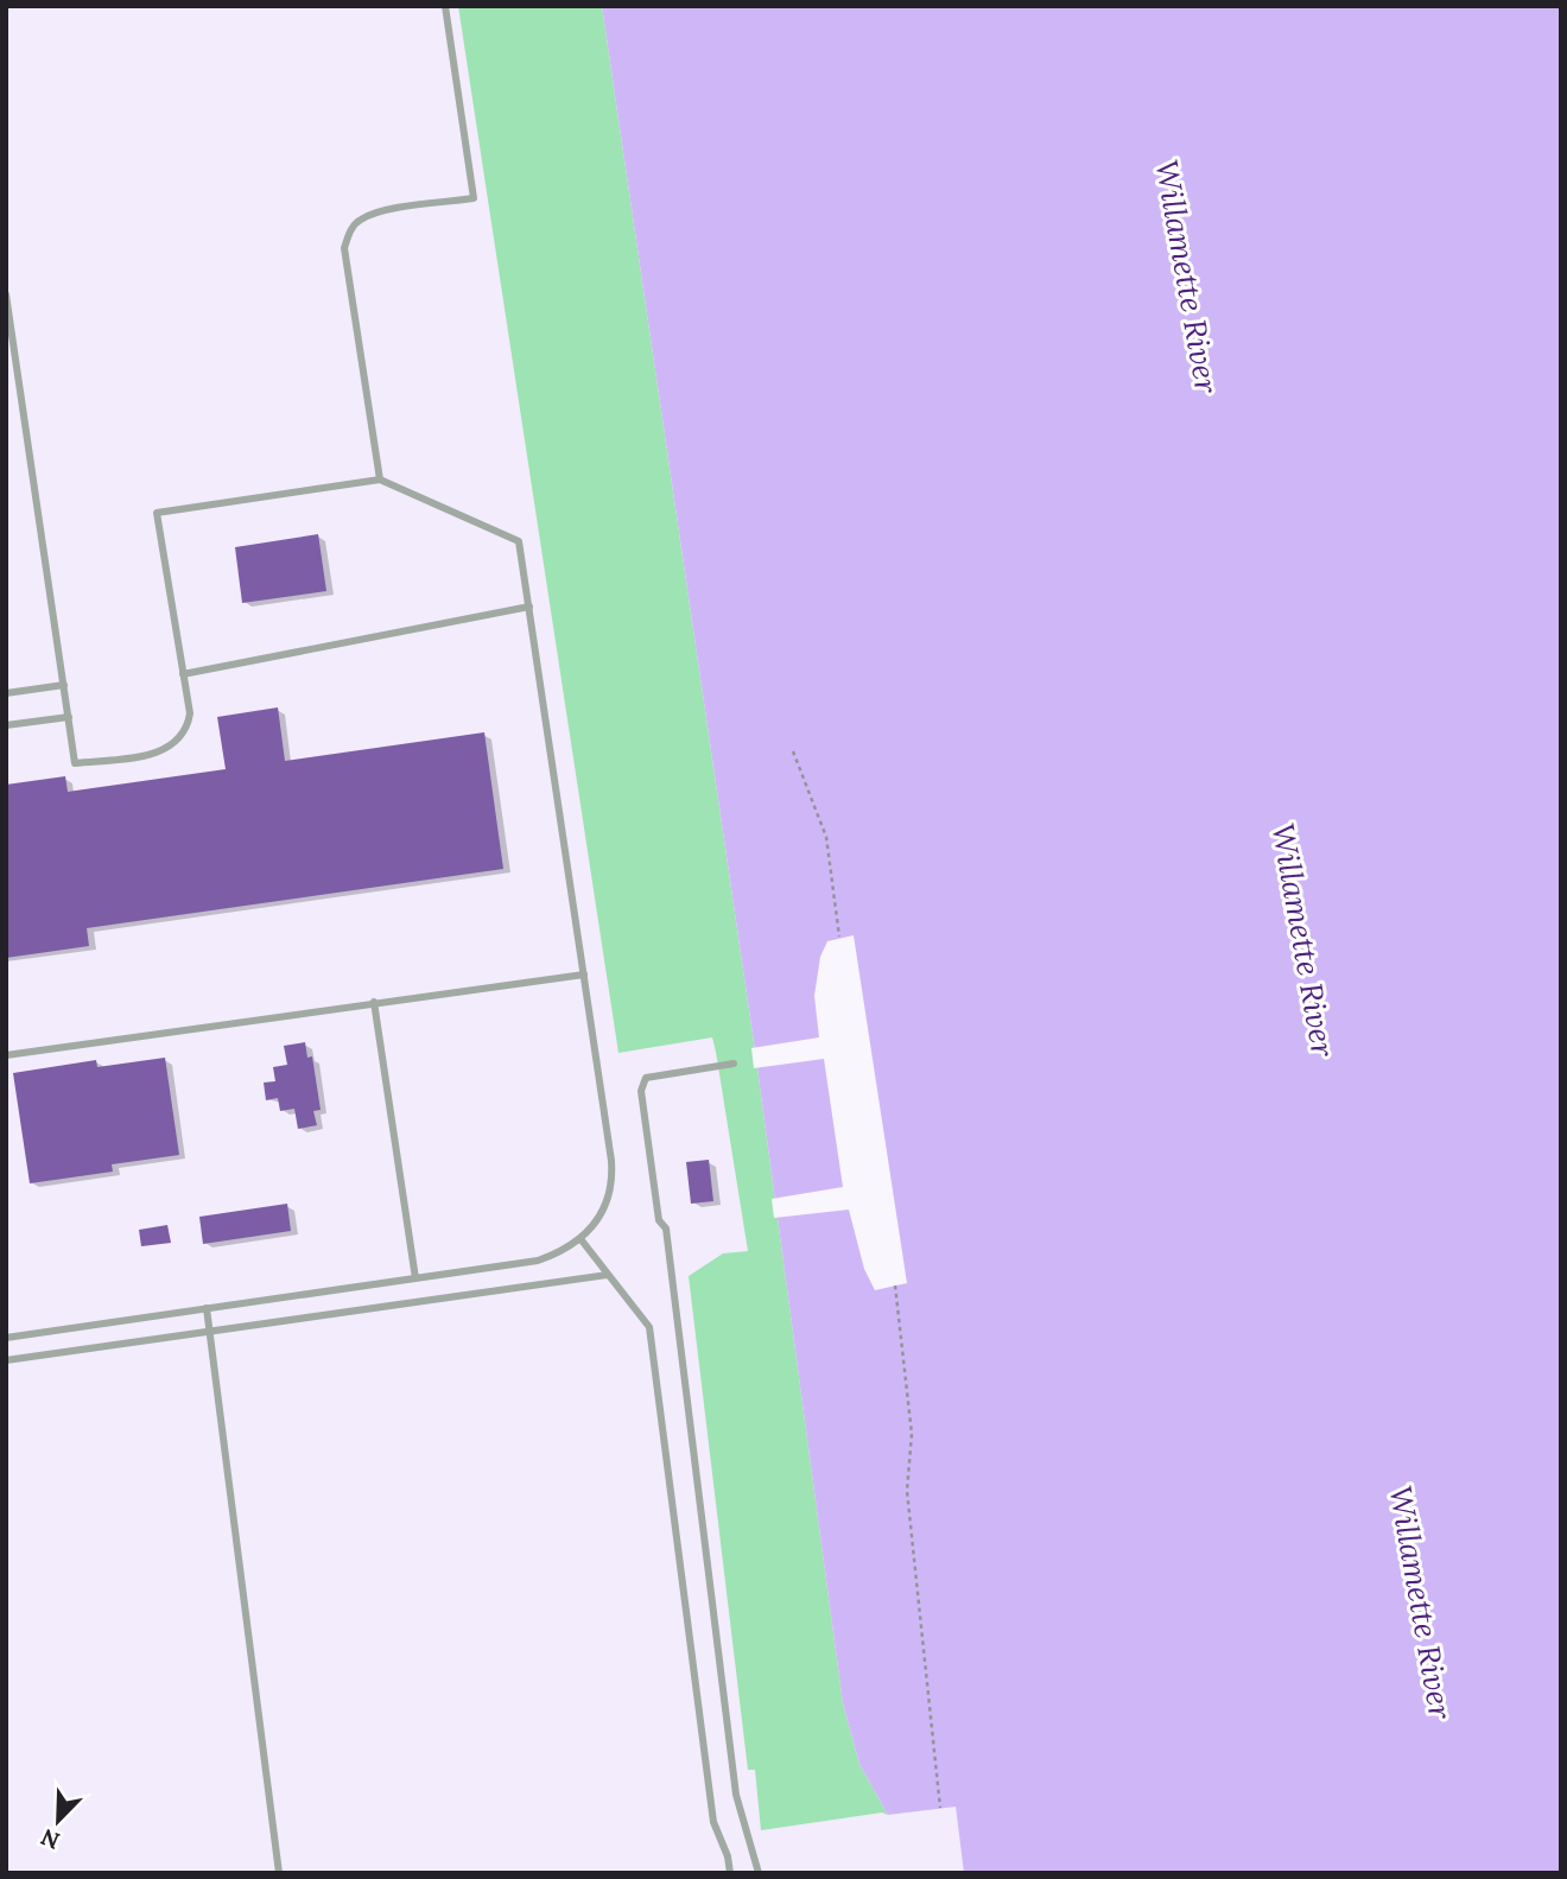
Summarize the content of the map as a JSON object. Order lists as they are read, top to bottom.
{
  "water": ["Willamette River"],
  "north": "bottom left"
}
